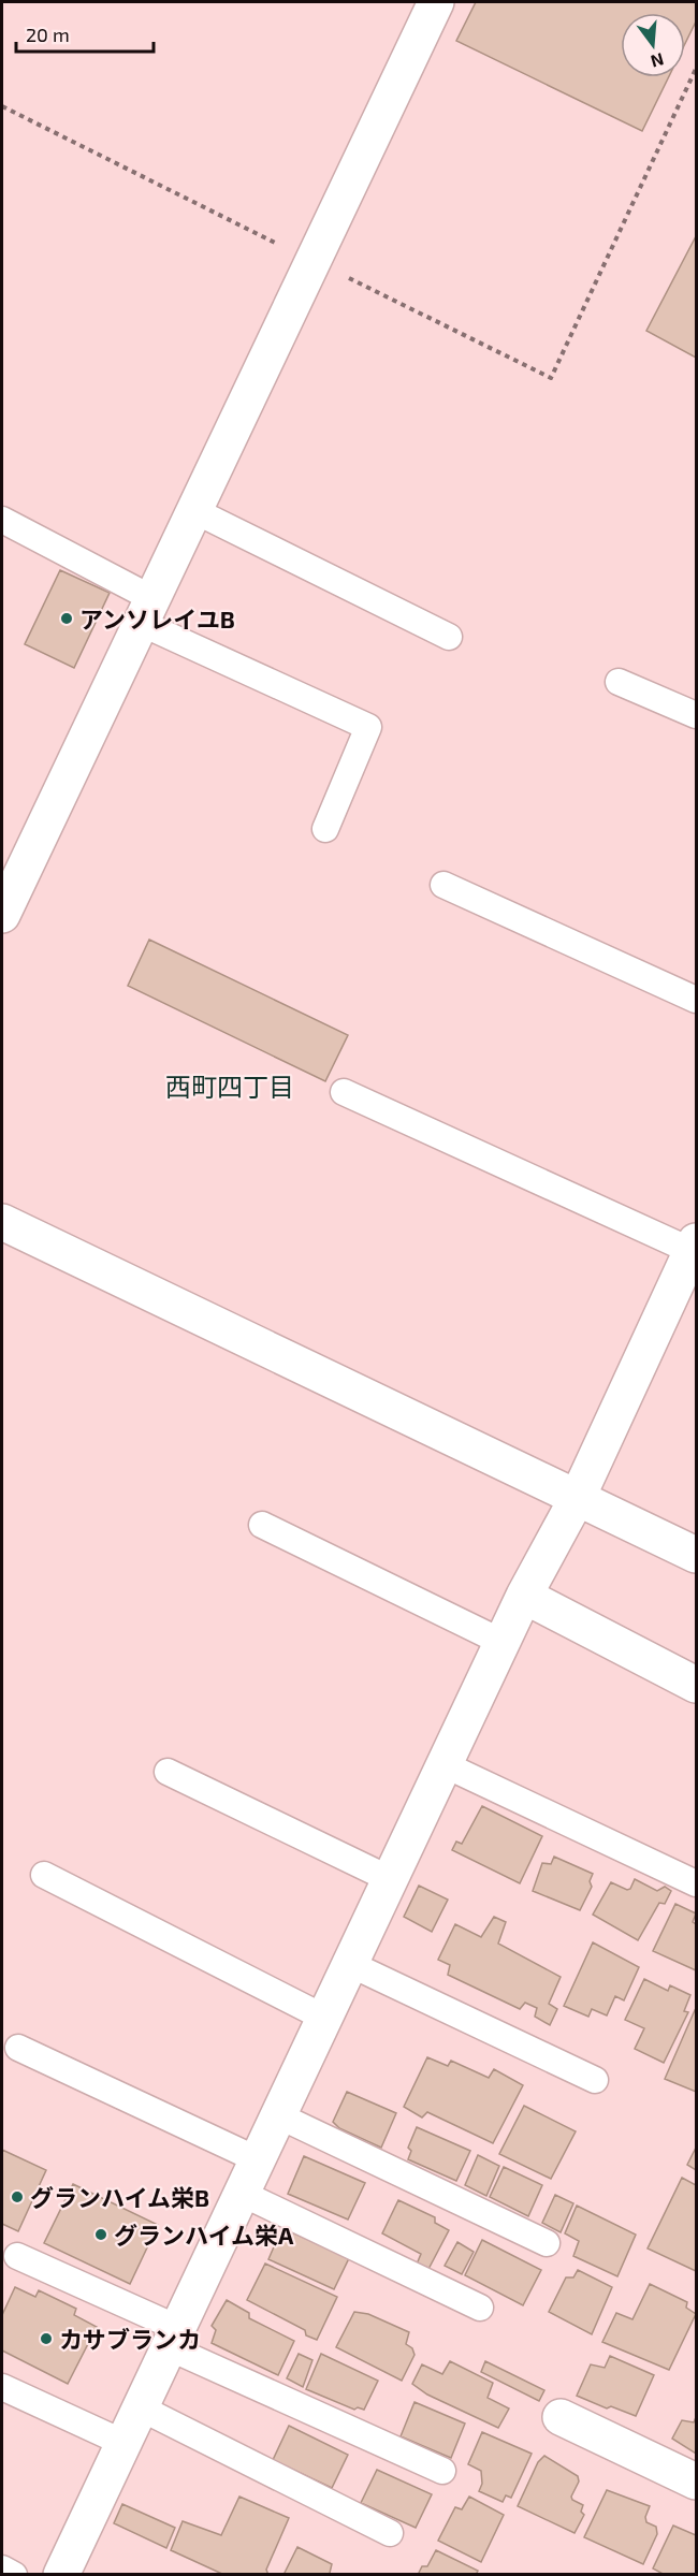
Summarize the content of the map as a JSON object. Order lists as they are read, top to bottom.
{
  "districts": ["西町四丁目"],
  "places": [
    "アンソレイユB",
    "グランハイム栄B",
    "グランハイム栄A",
    "カサブランカ"
  ],
  "scale_bar": "20 m",
  "north": "bottom"
}
